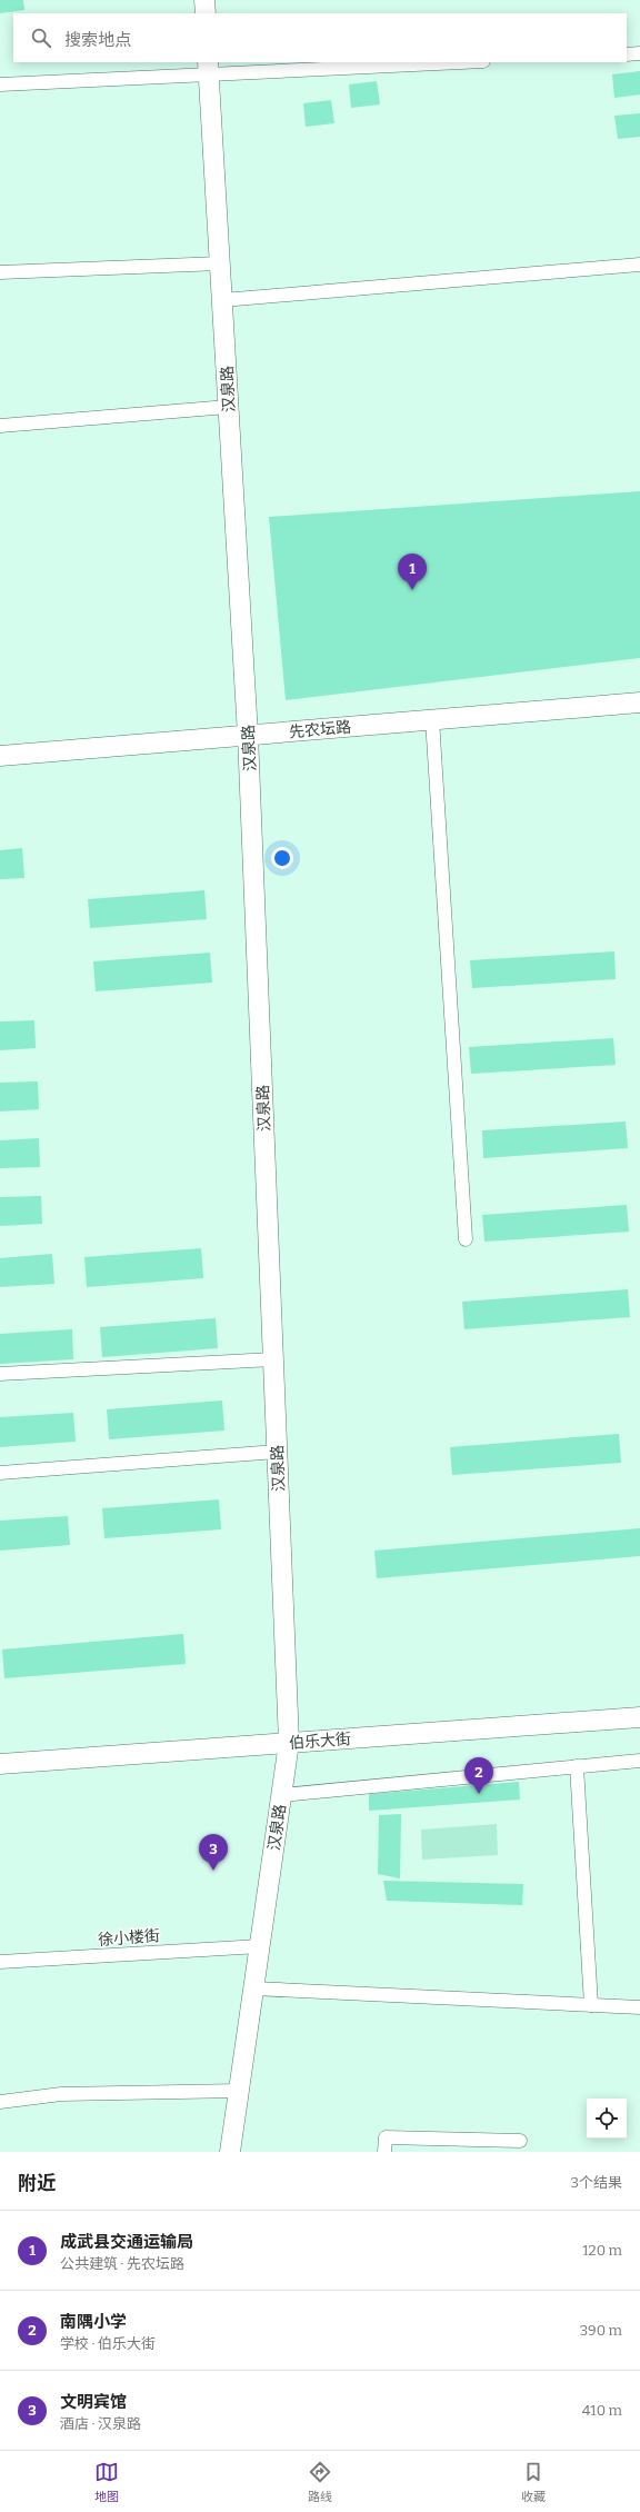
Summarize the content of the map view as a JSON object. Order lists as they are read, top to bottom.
{
  "streets": {
    "street": [
      "汉泉路",
      "先农坛路",
      "伯乐大街",
      "徐小楼街"
    ]
  },
  "crossings": [
    ["汉泉路", "先农坛路"],
    ["汉泉路", "伯乐大街"],
    ["汉泉路", "徐小楼街"]
  ],
  "page": {
    "search": "搜索地点",
    "pins": ["1", "2", "3"],
    "heading": ["附近", "3个结果"],
    "list": [
      {
        "mark": "1",
        "name": "成武县交通运输局",
        "note": "公共建筑 · 先农坛路",
        "value": "120 m"
      },
      {
        "mark": "2",
        "name": "南隅小学",
        "note": "学校 · 伯乐大街",
        "value": "390 m"
      },
      {
        "mark": "3",
        "name": "文明宾馆",
        "note": "酒店 · 汉泉路",
        "value": "410 m"
      }
    ],
    "nav": ["地图", "路线", "收藏"]
  }
}
